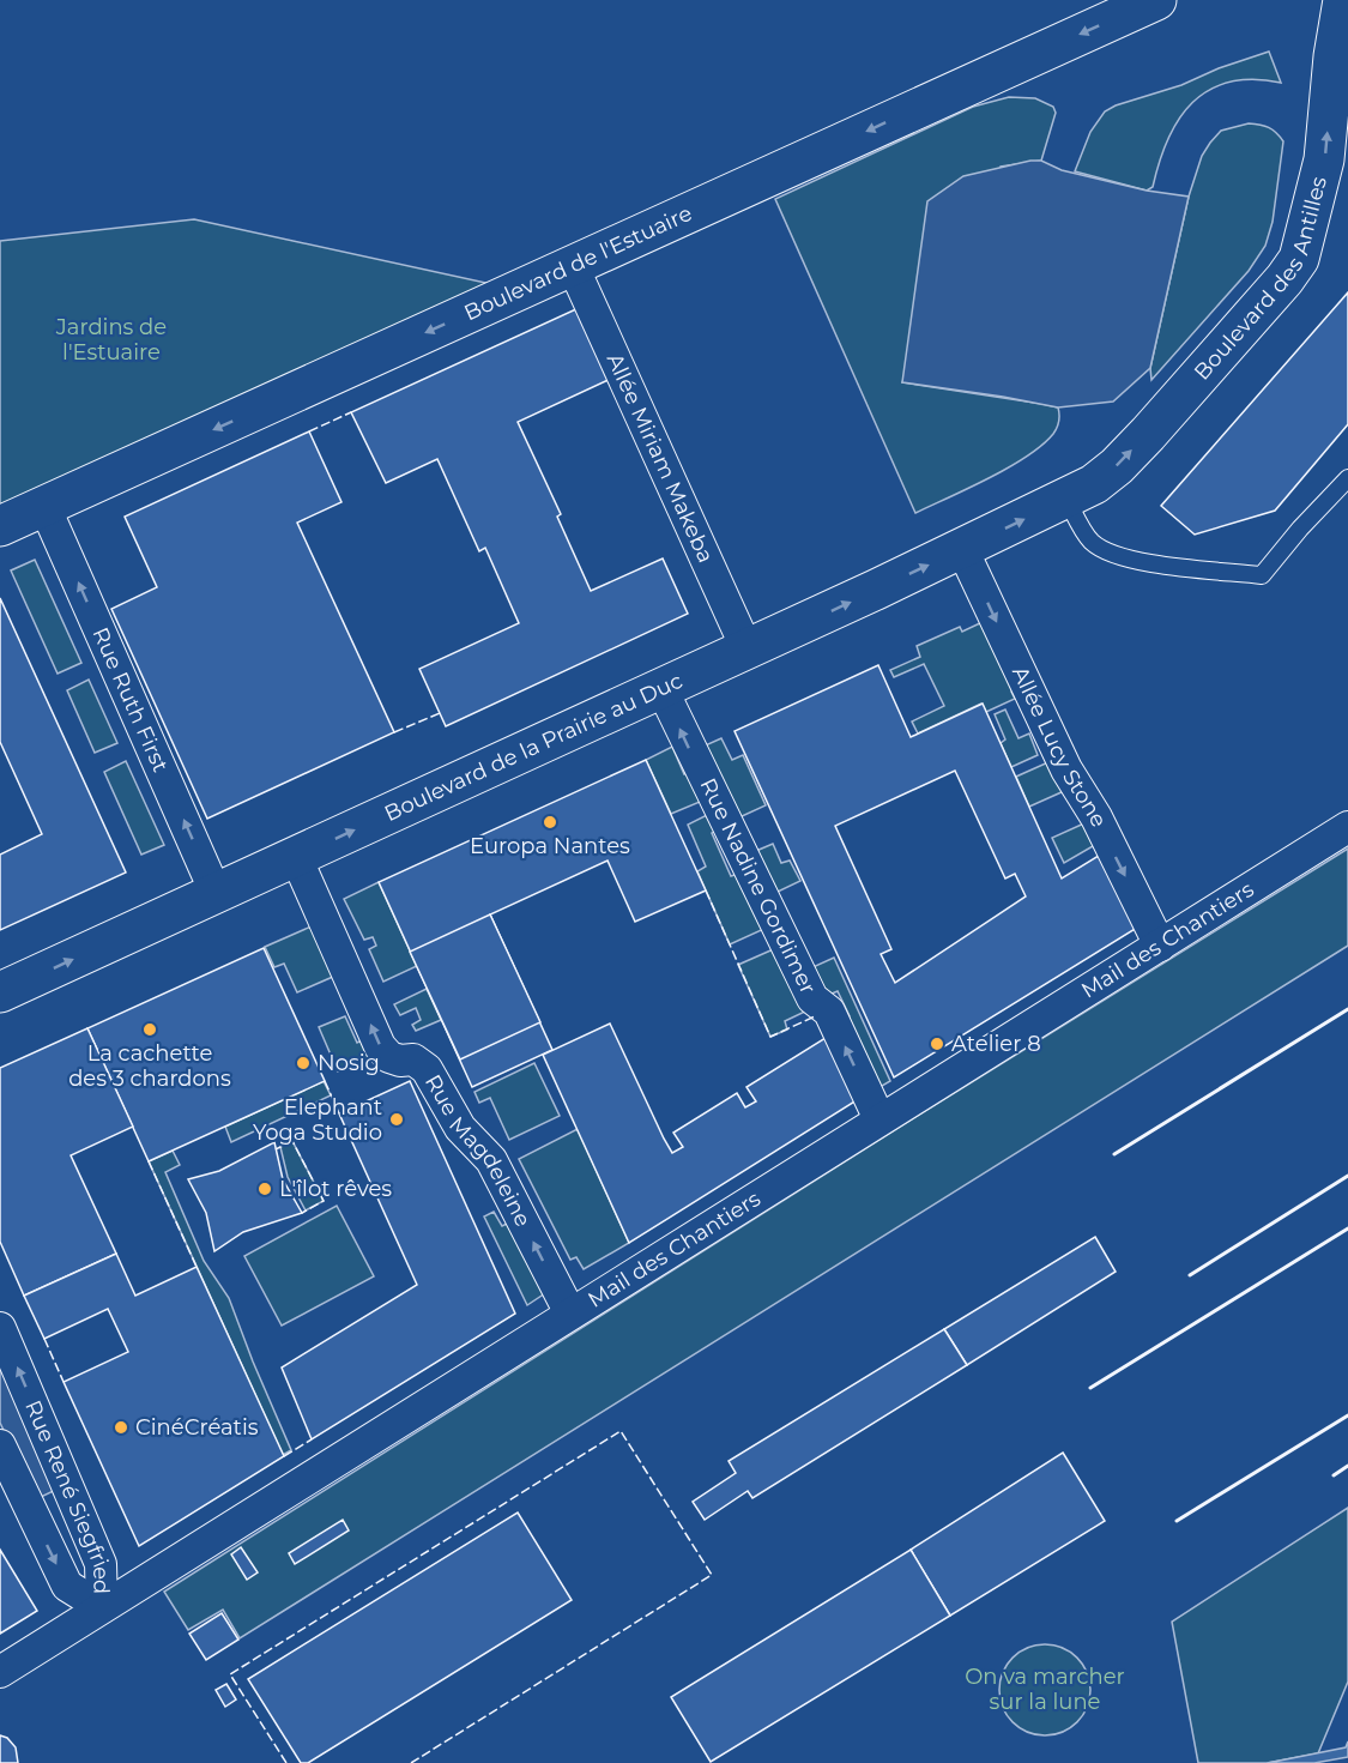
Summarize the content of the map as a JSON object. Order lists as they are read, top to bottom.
{
  "streets": {
    "main road": ["Boulevard de l'Estuaire", "Boulevard des Antilles", "Boulevard de la Prairie au Duc"],
    "street": [
      "Allée Miriam Makeba",
      "Rue Ruth First",
      "Allée Lucy Stone",
      "Rue Nadine Gordimer",
      "Mail des Chantiers",
      "Rue Magdeleine",
      "Rue René Siegfried"
    ]
  },
  "crossings": [
    ["Boulevard de l'Estuaire", "Allée Miriam Makeba"],
    ["Boulevard de l'Estuaire", "Rue Ruth First"],
    ["Boulevard des Antilles", "Boulevard de la Prairie au Duc"],
    ["Allée Miriam Makeba", "Boulevard de la Prairie au Duc"],
    ["Rue Ruth First", "Boulevard de la Prairie au Duc"],
    ["Boulevard de la Prairie au Duc", "Allée Lucy Stone"],
    ["Boulevard de la Prairie au Duc", "Rue Nadine Gordimer"],
    ["Boulevard de la Prairie au Duc", "Rue Magdeleine"],
    ["Allée Lucy Stone", "Mail des Chantiers"],
    ["Rue Nadine Gordimer", "Mail des Chantiers"],
    ["Mail des Chantiers", "Rue Magdeleine"],
    ["Mail des Chantiers", "Rue René Siegfried"]
  ],
  "one_way": [
    "Boulevard de l'Estuaire",
    "Boulevard des Antilles",
    "Rue Ruth First",
    "Boulevard de la Prairie au Duc",
    "Allée Lucy Stone",
    "Rue Nadine Gordimer",
    "Rue Magdeleine"
  ],
  "parks": ["Jardins de l'Estuaire", "On va marcher sur la lune"],
  "places": [
    "Europa Nantes",
    "La cachette des 3 chardons",
    "Atelier 8",
    "Nosig",
    "Elephant Yoga Studio",
    "L'îlot rêves",
    "CinéCréatis"
  ]
}
